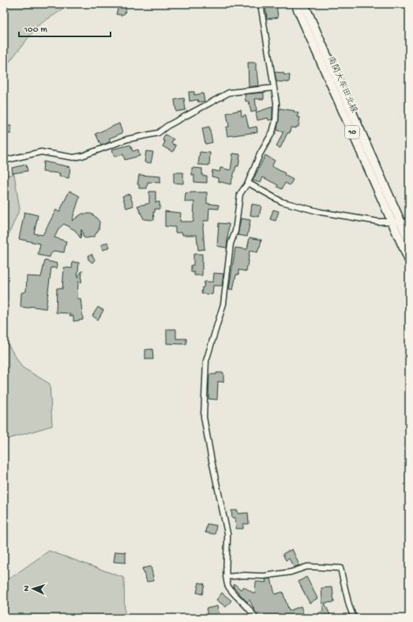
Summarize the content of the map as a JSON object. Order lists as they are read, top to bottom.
{
  "streets": {
    "main road": ["南関大牟田北線", "10"]
  },
  "scale_bar": "100 m",
  "north": "left"
}
